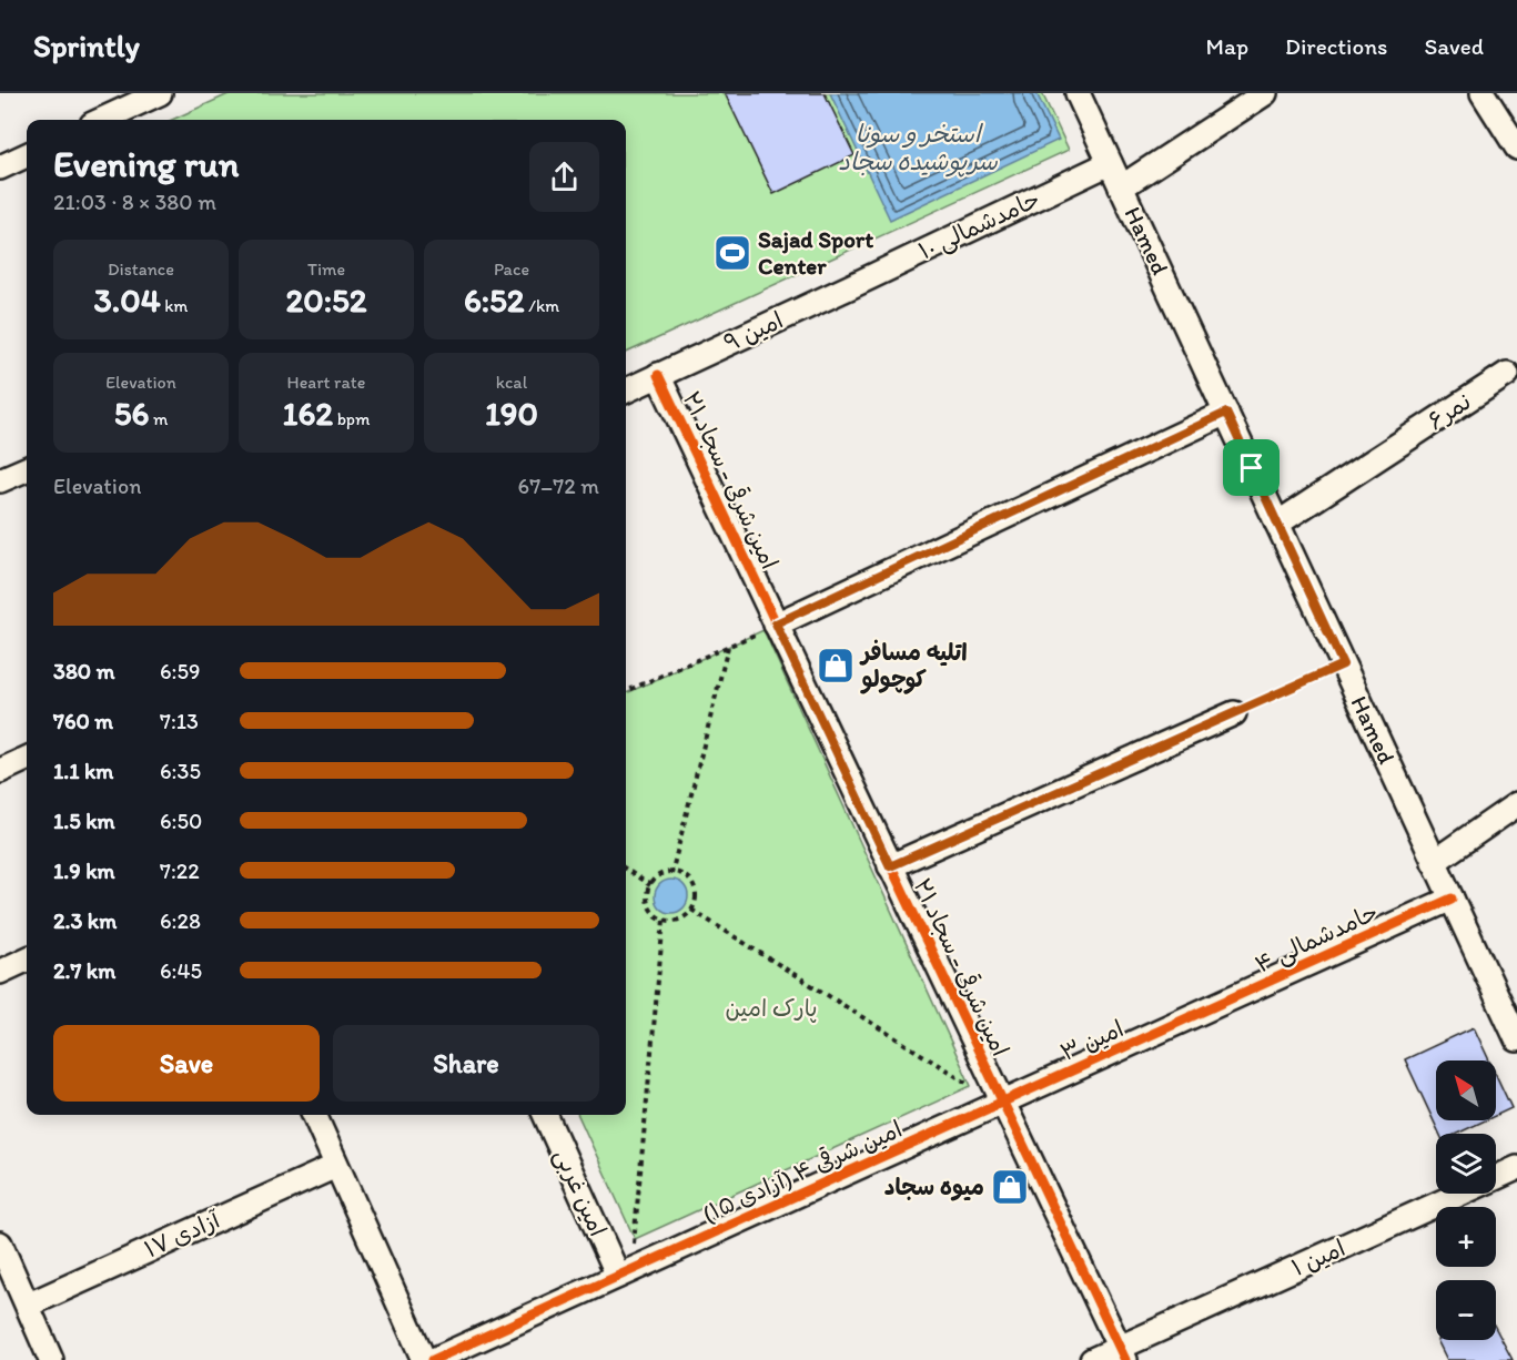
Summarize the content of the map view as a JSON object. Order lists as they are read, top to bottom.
{
  "streets": {
    "street": [
      "حامدشمالی ۱۰",
      "Hamed",
      "امین ۹",
      "نمر۶",
      "امین شرقی - سجاد ۲۱",
      "حامدشمالی ۴",
      "امین ۳",
      "امین شرقی ۴ (آزادی ۱۵)",
      "امین غربی",
      "۱۷ آزادی",
      "امین ۱"
    ]
  },
  "crossings": [
    ["حامدشمالی ۱۰", "Hamed"],
    ["حامدشمالی ۱۰", "امین ۹"],
    ["Hamed", "نمر۶"],
    ["Hamed", "حامدشمالی ۴"],
    ["امین ۹", "امین شرقی - سجاد ۲۱"],
    ["امین شرقی - سجاد ۲۱", "امین ۳"],
    ["امین شرقی - سجاد ۲۱", "امین شرقی ۴ (آزادی ۱۵)"],
    ["امین شرقی - سجاد ۲۱", "امین ۱"],
    ["حامدشمالی ۴", "امین ۳"],
    ["امین ۳", "امین شرقی ۴ (آزادی ۱۵)"],
    ["امین شرقی ۴ (آزادی ۱۵)", "امین غربی"]
  ],
  "water": ["استخر و سونا سرپوشیده سجاد"],
  "parks": ["پارک امین"],
  "places": {
    "sports": ["Sajad Sport Center"],
    "shop": ["اتليه مسافر كوچولو", "میوه سجاد"]
  },
  "north": "top left",
  "page": {
    "header": "Sprintly",
    "nav": ["Map", "Directions", "Saved"],
    "heading": ["Evening run", "21:03 · 8 × 380 m"],
    "stats": [
      ["Distance", "3.04 km"],
      ["Time", "20:52"],
      ["Pace", "6:52 /km"],
      ["Elevation", "56 m"],
      ["Heart rate", "162 bpm"],
      ["kcal", "190"]
    ],
    "chart": ["Elevation", "67–72 m"],
    "list": [
      {
        "name": "380 m",
        "note": "6:59"
      },
      {
        "name": "760 m",
        "note": "7:13"
      },
      {
        "name": "1.1 km",
        "note": "6:35"
      },
      {
        "name": "1.5 km",
        "note": "6:50"
      },
      {
        "name": "1.9 km",
        "note": "7:22"
      },
      {
        "name": "2.3 km",
        "note": "6:28"
      },
      {
        "name": "2.7 km",
        "note": "6:45"
      }
    ],
    "buttons": ["Save", "Share"],
    "map_buttons": ["+", "−"]
  }
}
